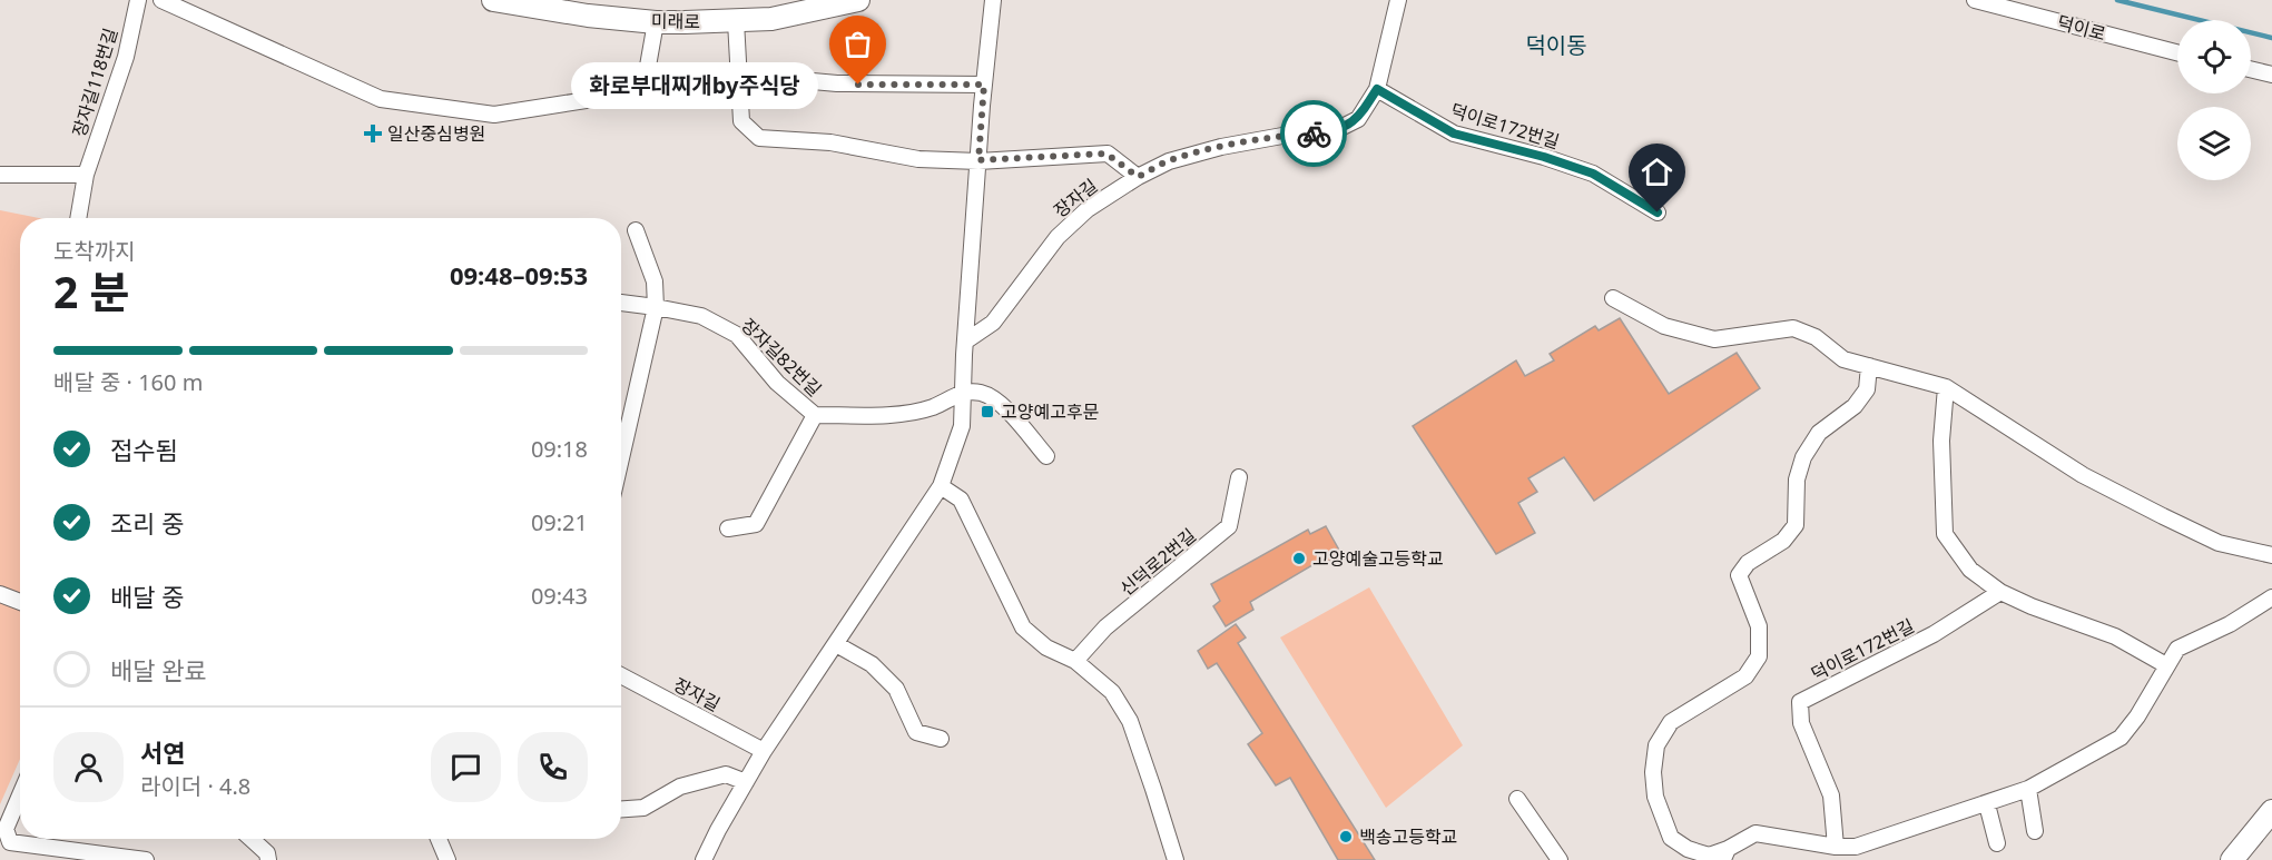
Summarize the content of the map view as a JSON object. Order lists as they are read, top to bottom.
{
  "streets": {
    "street": [
      "미래로",
      "덕이로",
      "장자길118번길",
      "덕이로172번길",
      "장자길",
      "장자길82번길",
      "신덕로2번길"
    ]
  },
  "crossings": [
    ["덕이로172번길", "장자길"]
  ],
  "districts": ["덕이동"],
  "places": {
    "other": ["화로부대찌개by주식당", "고양예술고등학교", "백송고등학교"],
    "health": ["일산중심병원"],
    "transit": ["고양예고후문"]
  },
  "page": {
    "bubble": "화로부대찌개by주식당",
    "heading": ["2 분", "도착까지", "09:48–09:53"],
    "panel": ["서연", "라이더 · 4.8"],
    "bar": "배달 중 · 160 m",
    "list": [
      ["접수됨", "09:18"],
      ["조리 중", "09:21"],
      ["배달 중", "09:43"],
      "배달 완료"
    ]
  }
}
